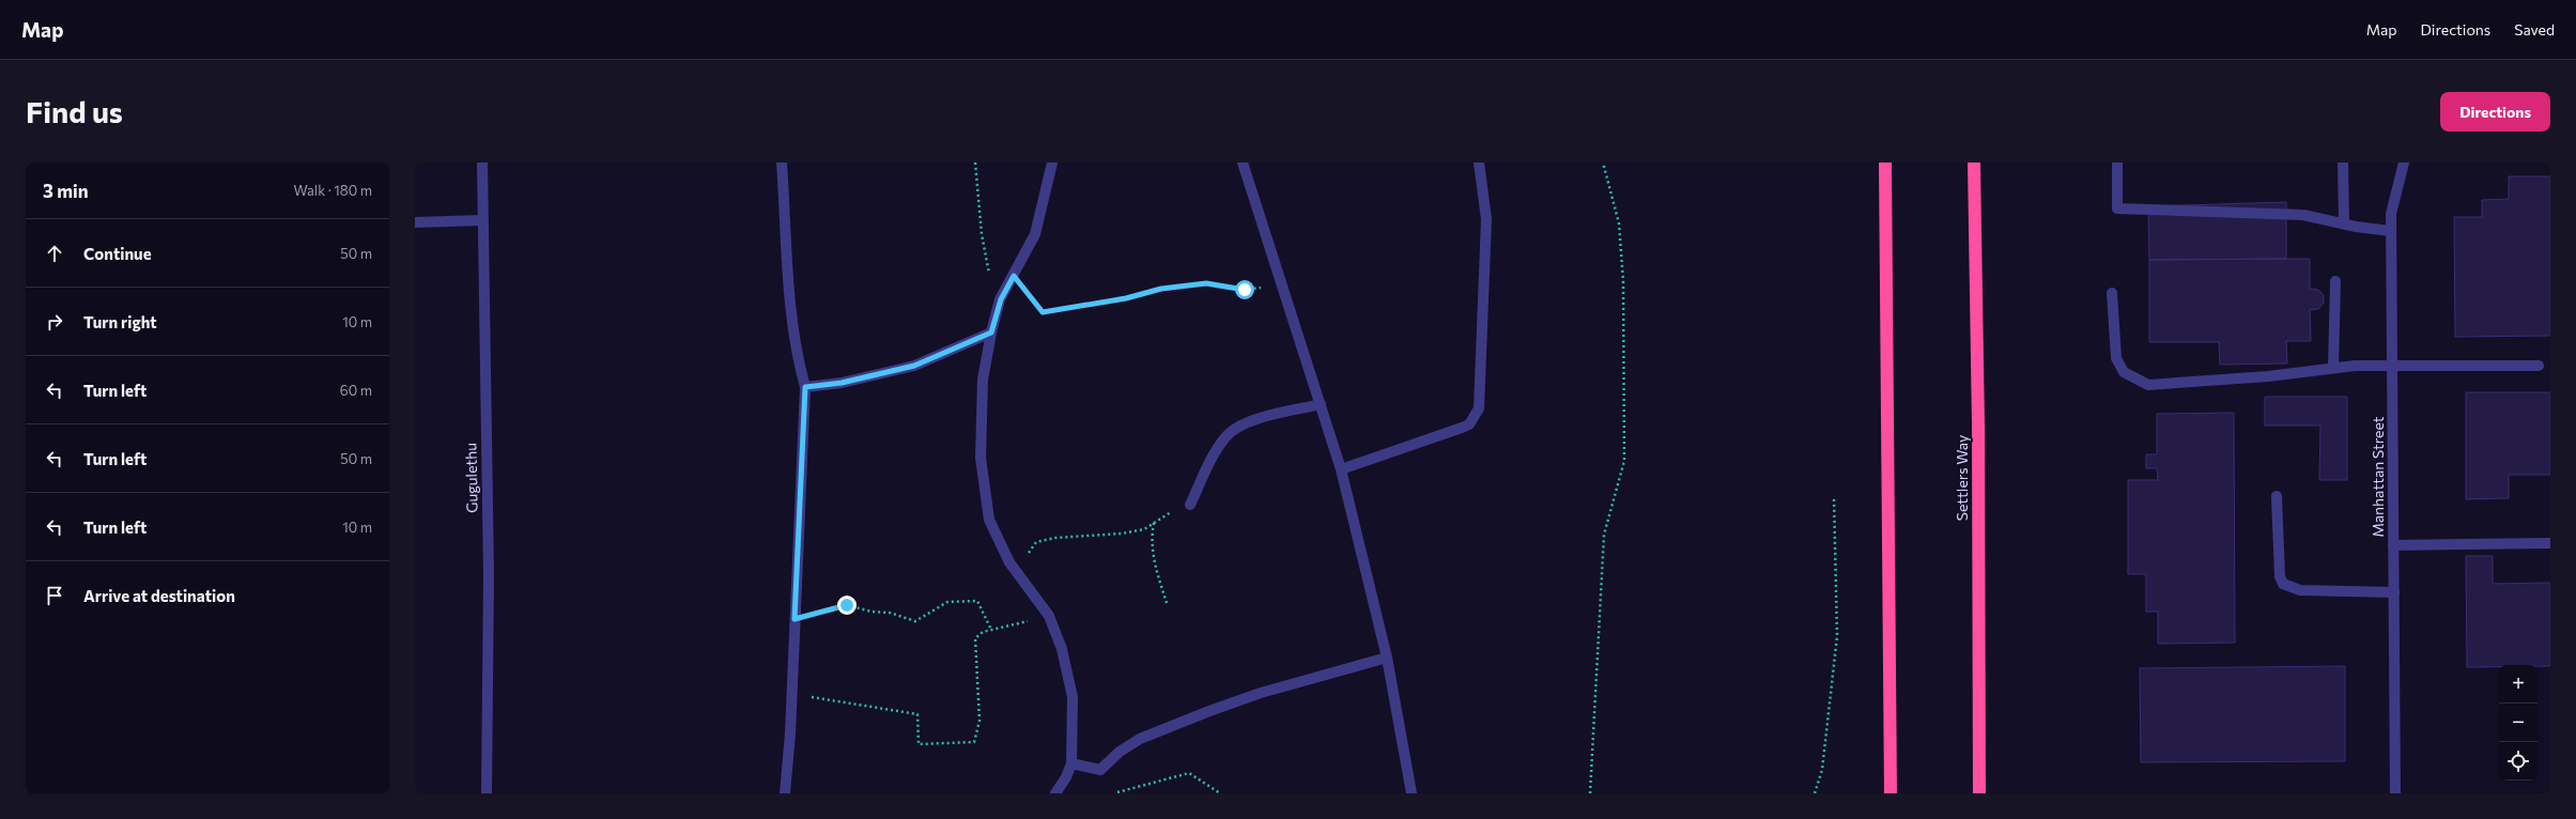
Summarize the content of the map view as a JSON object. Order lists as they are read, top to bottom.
{
  "streets": {
    "highway": ["Settlers Way"],
    "street": ["Manhattan Street", "Gugulethu"]
  },
  "page": {
    "header": "Map",
    "nav": ["Map", "Directions", "Saved"],
    "buttons": "Directions",
    "title": "Find us",
    "heading": ["3 min", "Walk · 180 m"],
    "list": [
      ["Continue", "50 m"],
      ["Turn right", "10 m"],
      ["Turn left", "60 m"],
      ["Turn left", "50 m"],
      ["Turn left", "10 m"],
      "Arrive at destination"
    ],
    "map_buttons": ["+", "−"]
  }
}
